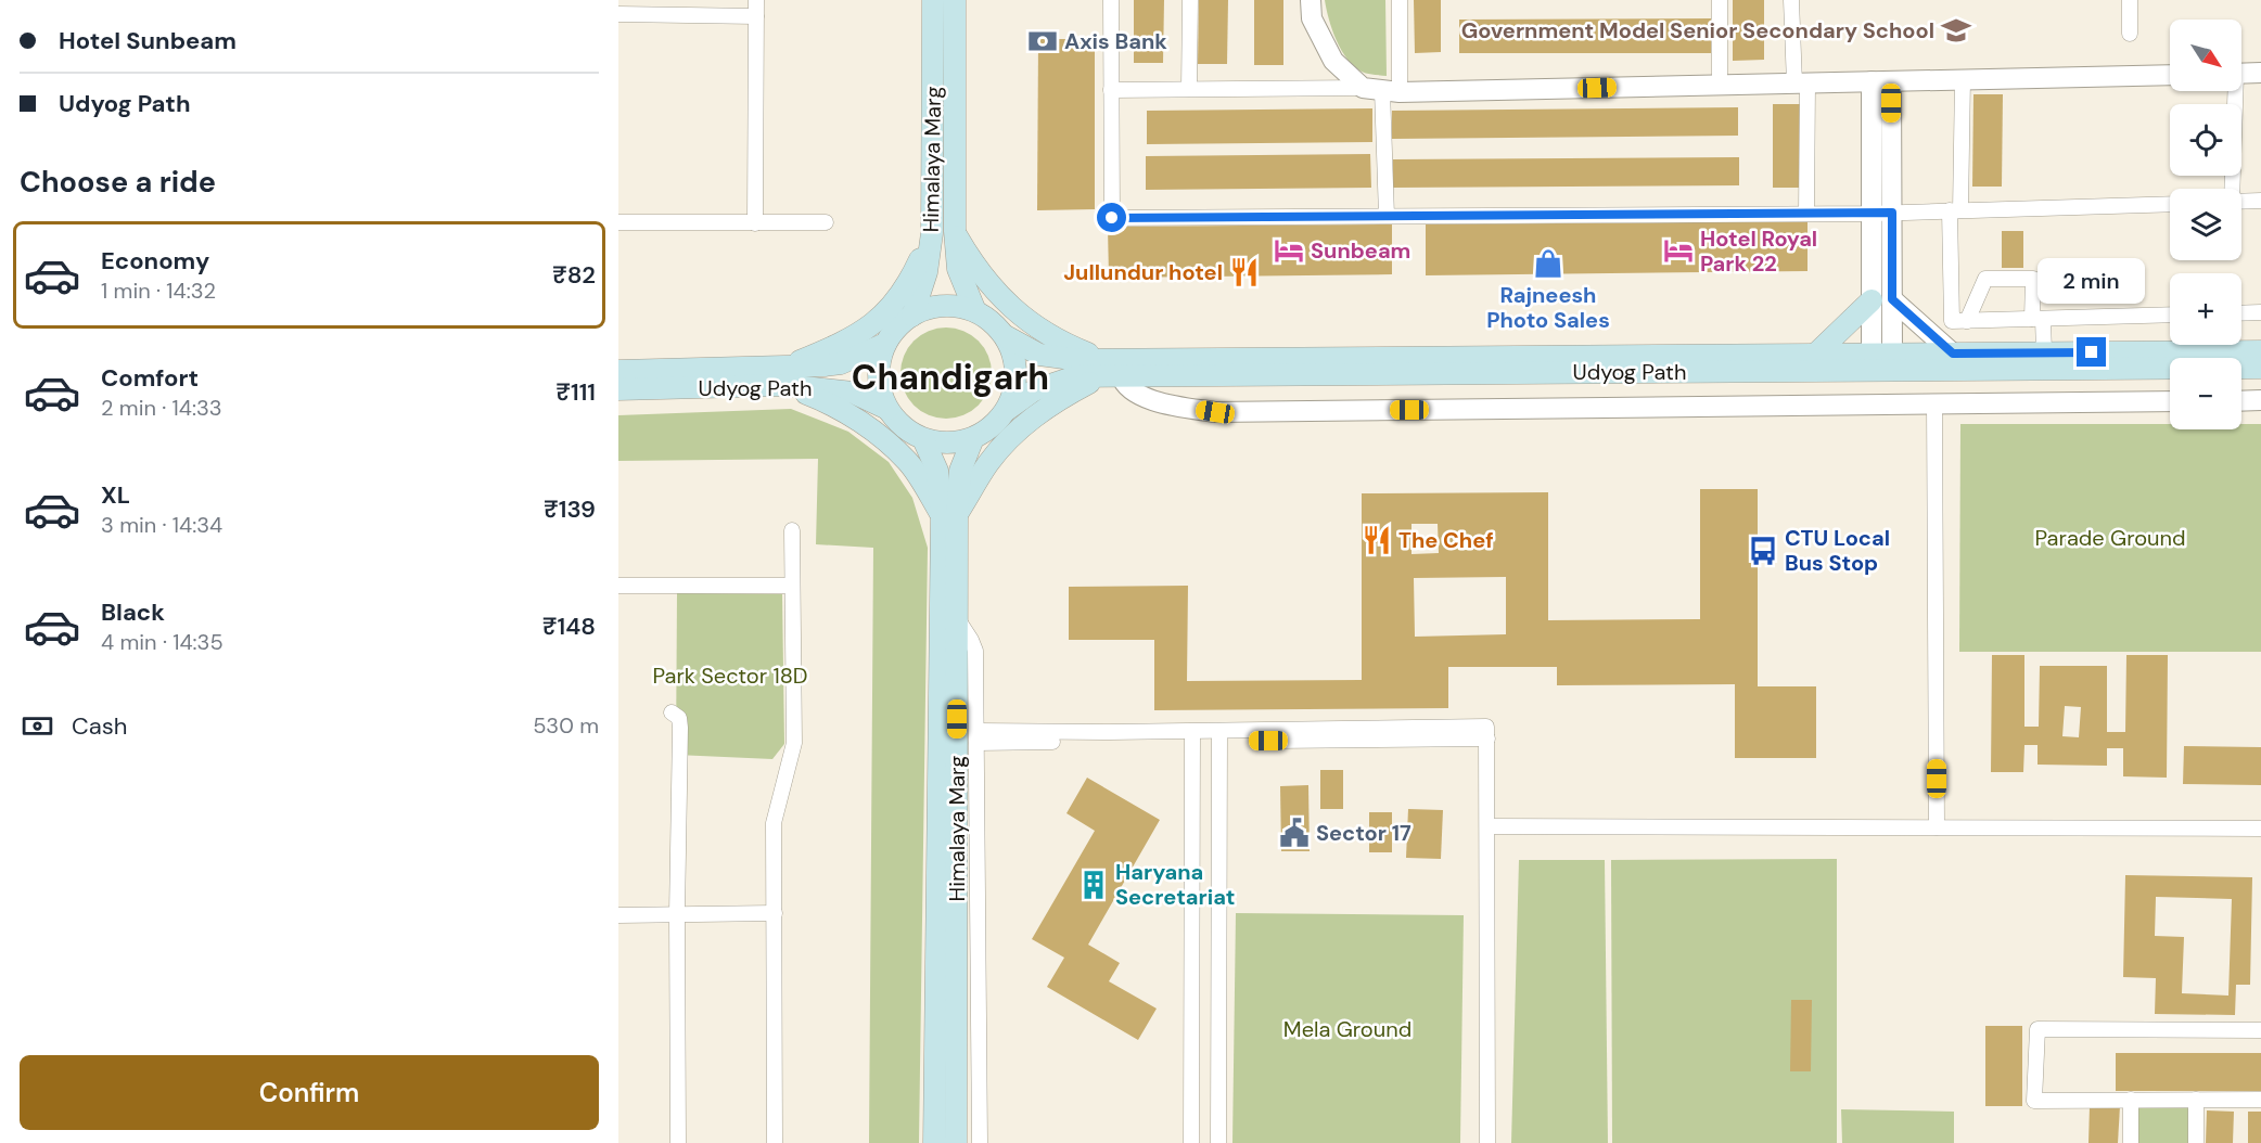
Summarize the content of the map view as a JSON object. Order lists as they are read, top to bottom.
{
  "streets": {
    "main road": ["Himalaya Marg", "Udyog Path"]
  },
  "crossings": [
    ["Himalaya Marg", "Udyog Path"]
  ],
  "districts": ["Chandigarh"],
  "parks": ["Parade Ground", "Park Sector 18D", "Mela Ground"],
  "places": {
    "school or university": ["Government Model Senior Secondary School"],
    "bank": ["Axis Bank"],
    "hotel": ["Sunbeam", "Hotel Royal Park 22"],
    "shop": ["Rajneesh Photo Sales"],
    "restaurant": ["Jullundur hotel", "The Chef"],
    "bus stop": ["CTU Local Bus Stop"],
    "public building": ["Sector 17"],
    "building": ["Haryana Secretariat"]
  },
  "north": "bottom right",
  "page": {
    "banner": ["Hotel Sunbeam", "Udyog Path"],
    "map_buttons": ["+", "−"],
    "heading": "Choose a ride",
    "list": [
      {
        "name": "Economy",
        "note": "1 min · 14:32",
        "value": "₹82"
      },
      {
        "name": "Comfort",
        "note": "2 min · 14:33",
        "value": "₹111"
      },
      {
        "name": "XL",
        "note": "3 min · 14:34",
        "value": "₹139"
      },
      {
        "name": "Black",
        "note": "4 min · 14:35",
        "value": "₹148"
      }
    ],
    "bubble": "2 min",
    "pay": ["Cash", "530 m"],
    "buttons": "Confirm"
  }
}
